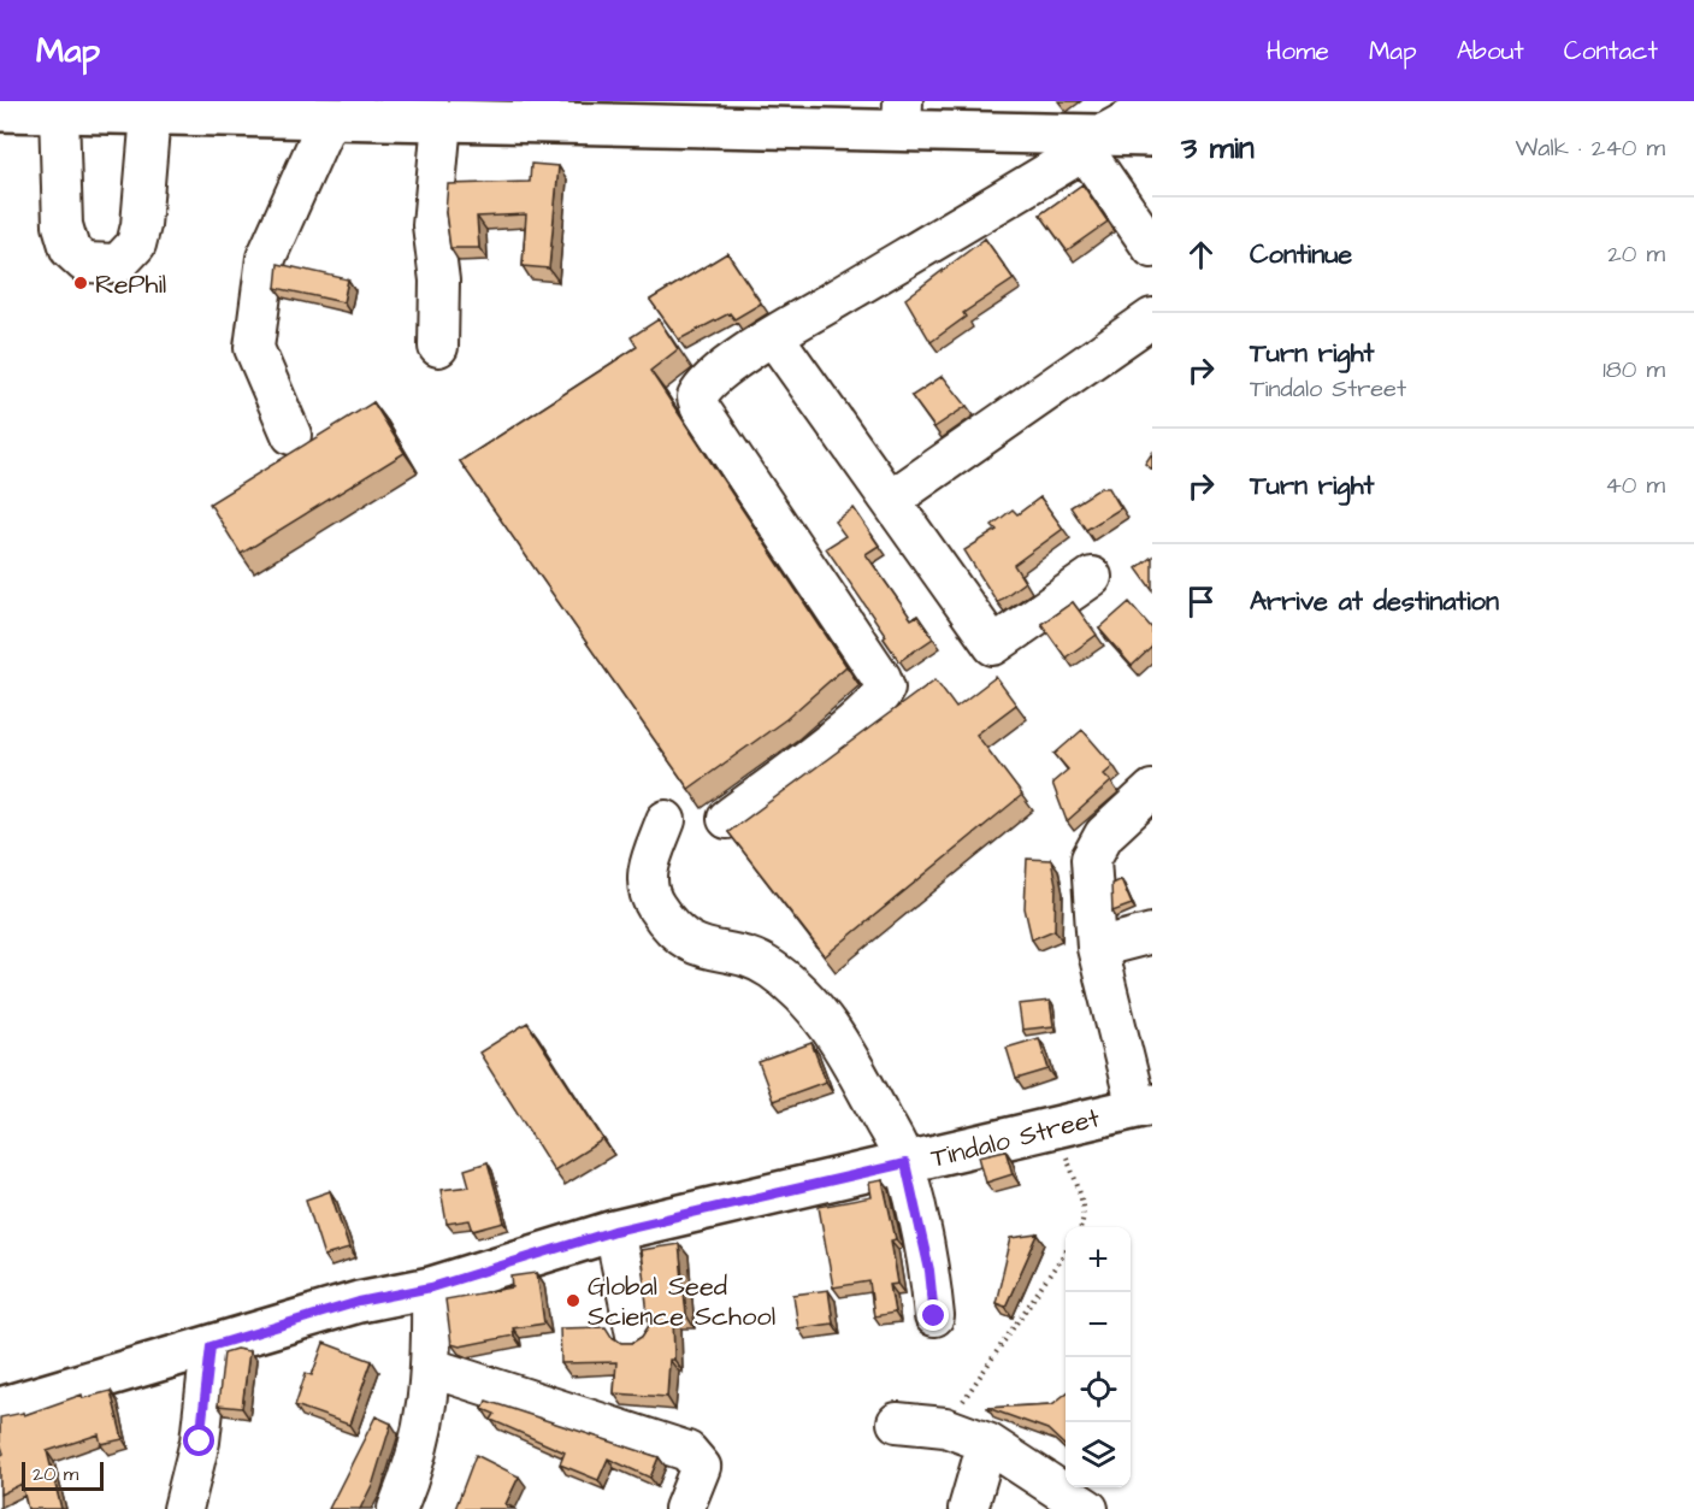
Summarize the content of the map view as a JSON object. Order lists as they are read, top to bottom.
{
  "streets": {
    "main road": ["Tindalo Street"]
  },
  "places": ["RePhil", "Global Seed Science School"],
  "scale_bar": "20 m",
  "page": {
    "header": "Map",
    "nav": [
      "Home",
      "Map",
      "About",
      "Contact"
    ],
    "heading": ["3 min", "Walk · 240 m"],
    "list": [
      ["Continue", "20 m"],
      ["Turn right", "Tindalo Street", "180 m"],
      ["Turn right", "40 m"],
      "Arrive at destination"
    ],
    "map_buttons": ["+", "−"],
    "scale": "20 m"
  }
}
